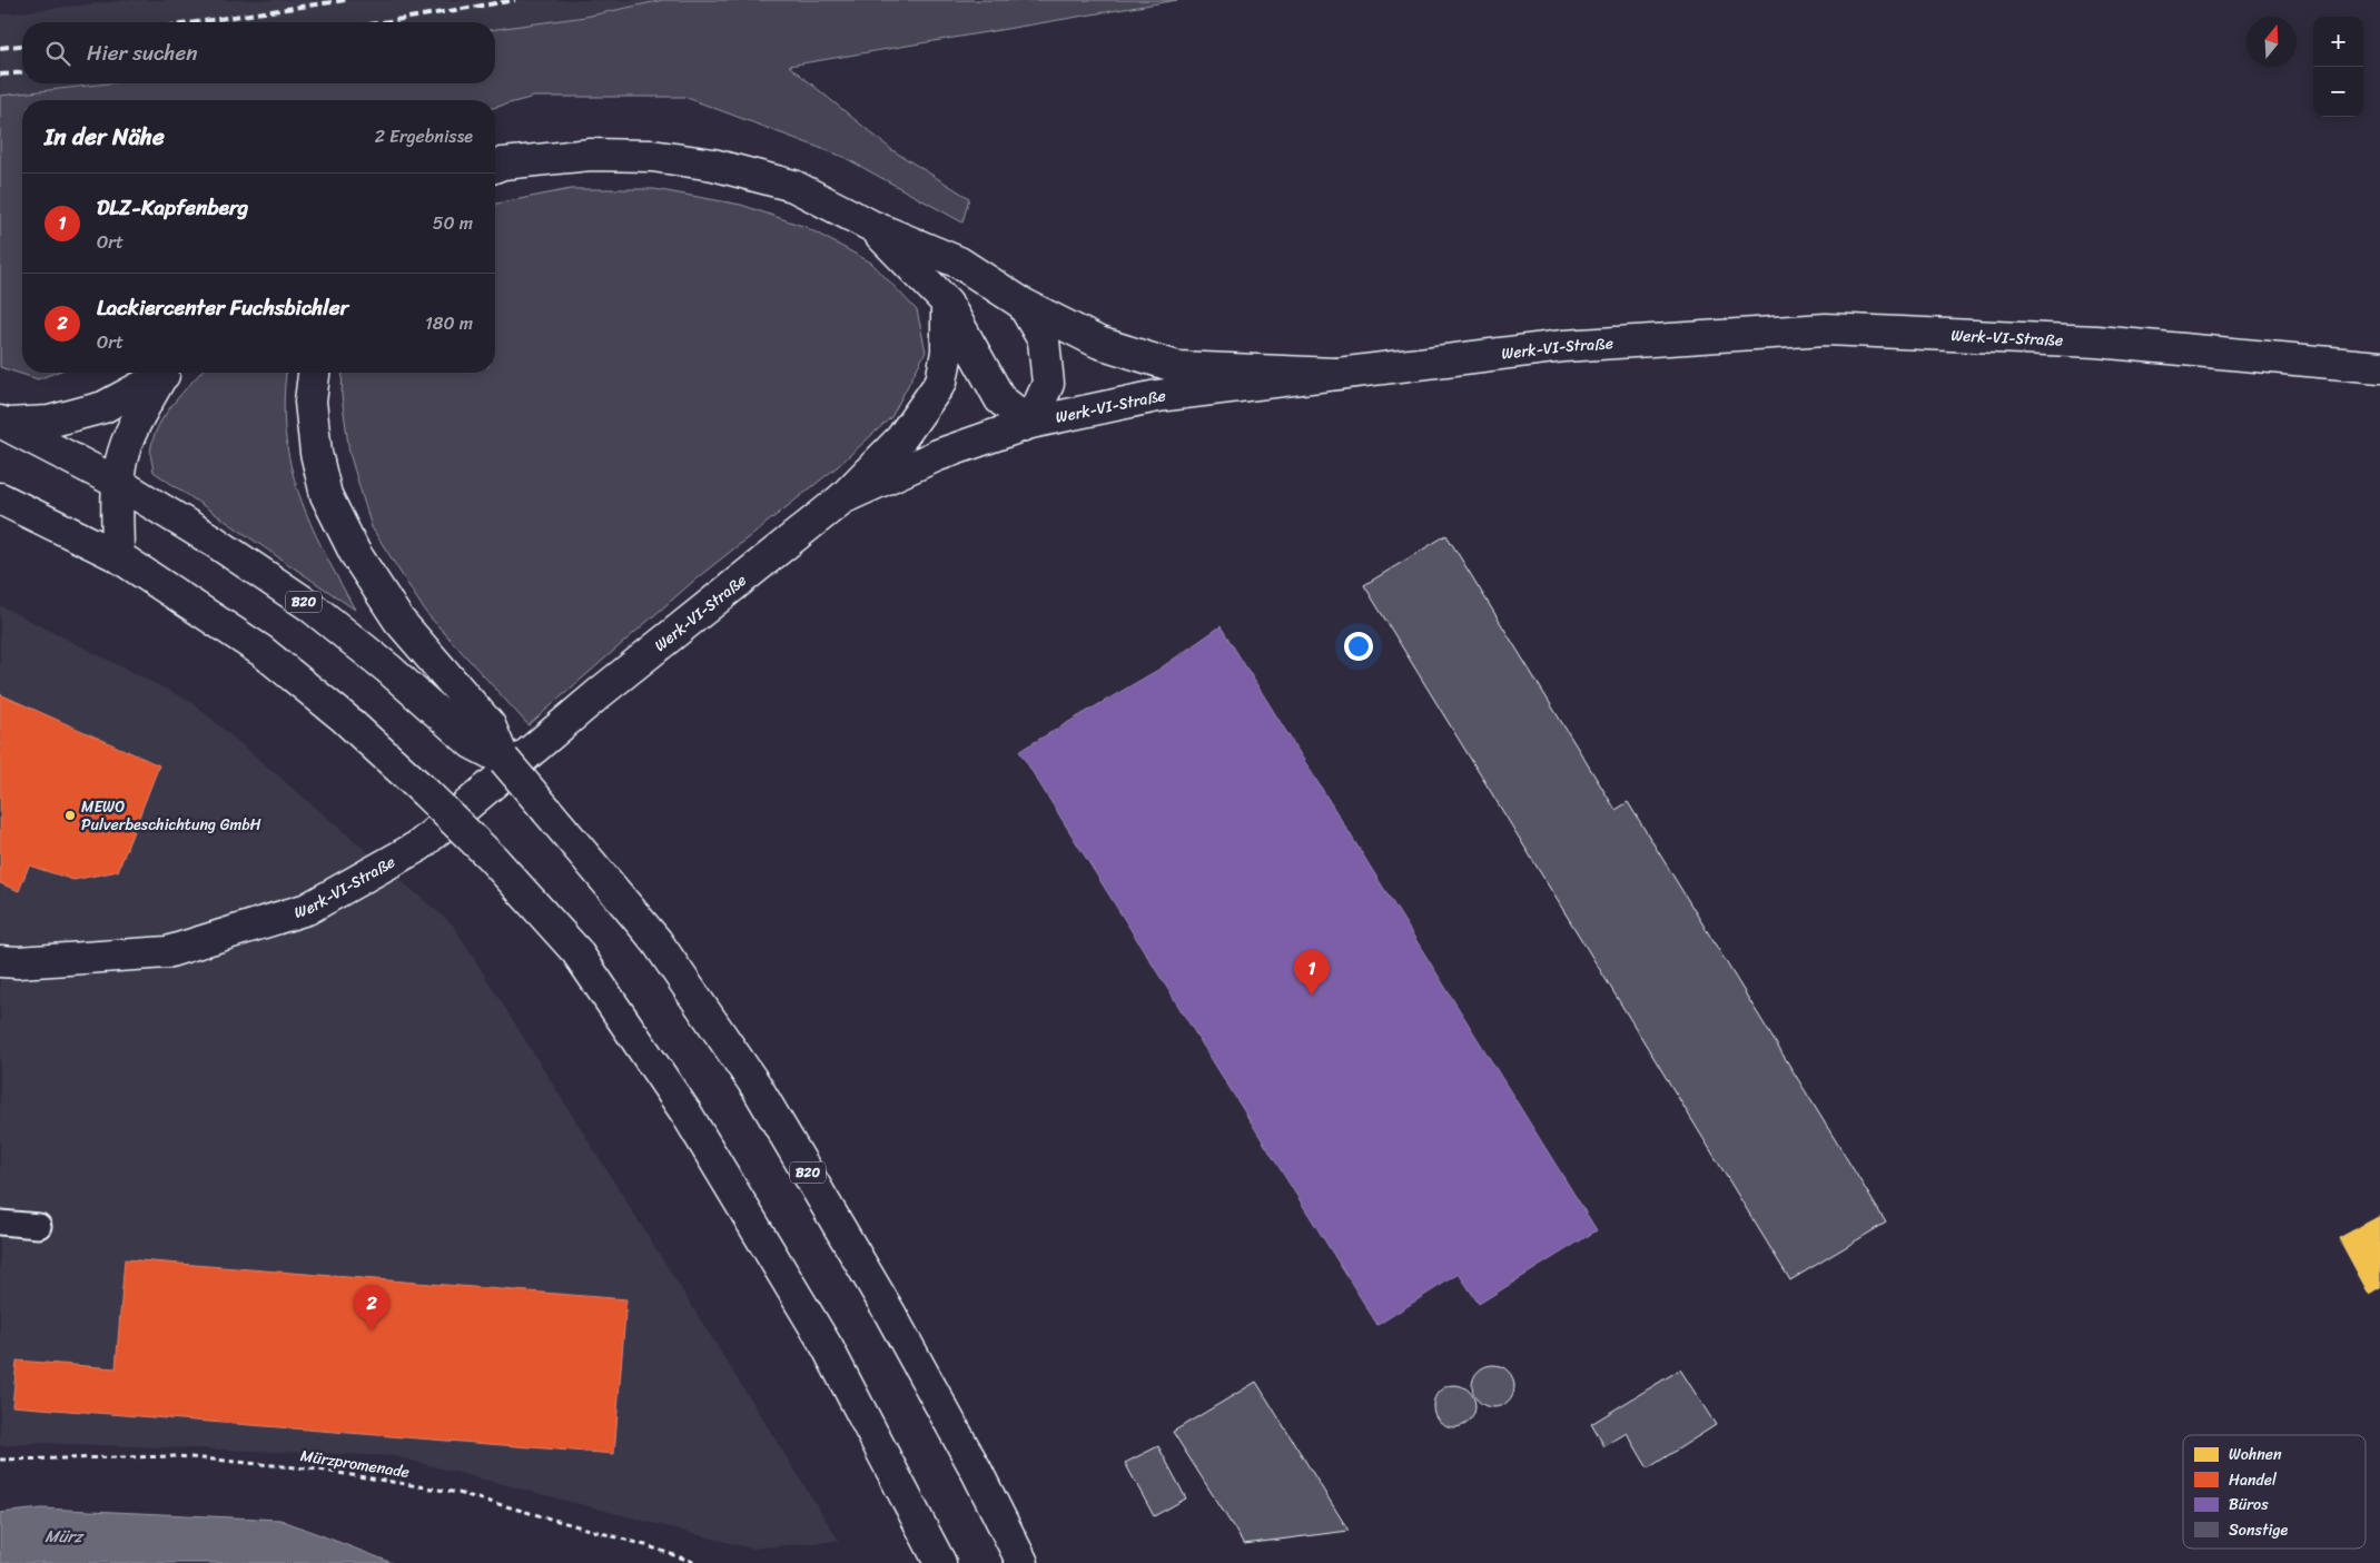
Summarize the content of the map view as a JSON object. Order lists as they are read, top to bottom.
{
  "streets": {
    "main road": ["Werk-VI-Straße", "B20"],
    "path": ["Mürzpromenade"]
  },
  "water": ["Mürz"],
  "places": ["MEWO Pulverbeschichtung GmbH"],
  "legend": [
    "Wohnen",
    "Handel",
    "Büros",
    "Sonstige"
  ],
  "north": "top",
  "page": {
    "map_buttons": ["+", "−"],
    "search": "Hier suchen",
    "heading": ["In der Nähe", "2 Ergebnisse"],
    "list": [
      {
        "mark": "1",
        "name": "DLZ-Kapfenberg",
        "note": "Ort",
        "value": "50 m"
      },
      {
        "mark": "2",
        "name": "Lackiercenter Fuchsbichler",
        "note": "Ort",
        "value": "180 m"
      }
    ],
    "pins": ["1", "2"]
  }
}
